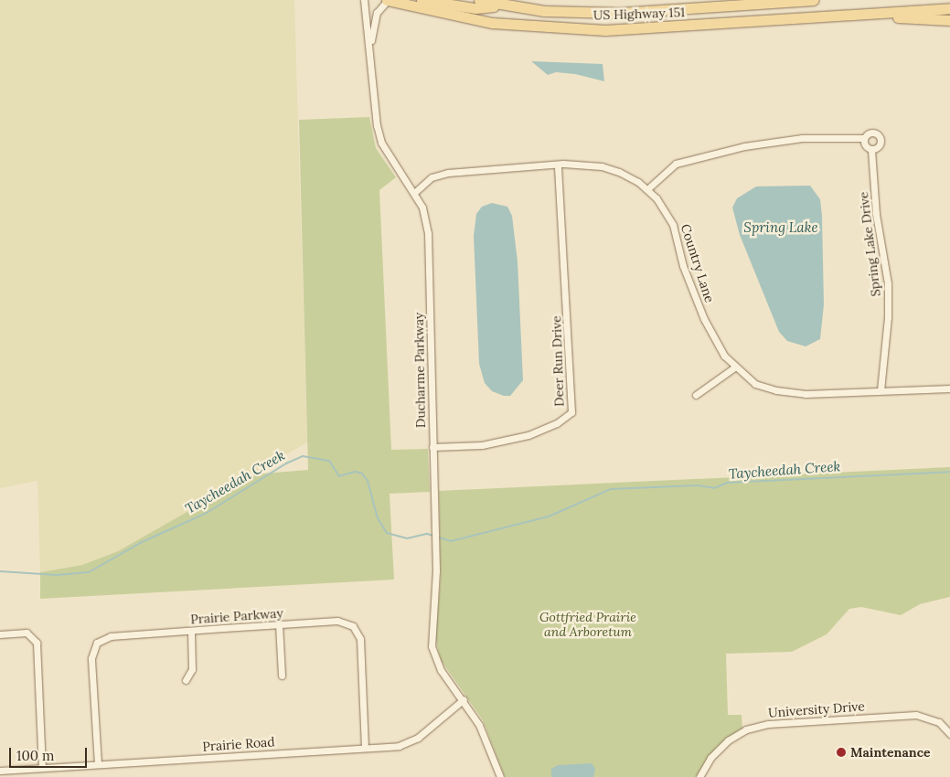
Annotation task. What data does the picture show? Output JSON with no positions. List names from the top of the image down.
{
  "streets": {
    "main road": ["US Highway 151"],
    "street": [
      "Spring Lake Drive",
      "Country Lane",
      "Deer Run Drive",
      "Ducharme Parkway",
      "Prairie Parkway",
      "University Drive",
      "Prairie Road"
    ]
  },
  "crossings": [
    ["US Highway 151", "Ducharme Parkway"],
    ["Spring Lake Drive", "Country Lane"],
    ["Country Lane", "Deer Run Drive"],
    ["Country Lane", "Ducharme Parkway"],
    ["Deer Run Drive", "Ducharme Parkway"],
    ["Ducharme Parkway", "Prairie Road"],
    ["Prairie Parkway", "Prairie Road"]
  ],
  "water": ["Spring Lake", "Taycheedah Creek"],
  "parks": ["Gottfried Prairie and Arboretum"],
  "places": ["Maintenance"],
  "scale_bar": "100 m"
}
